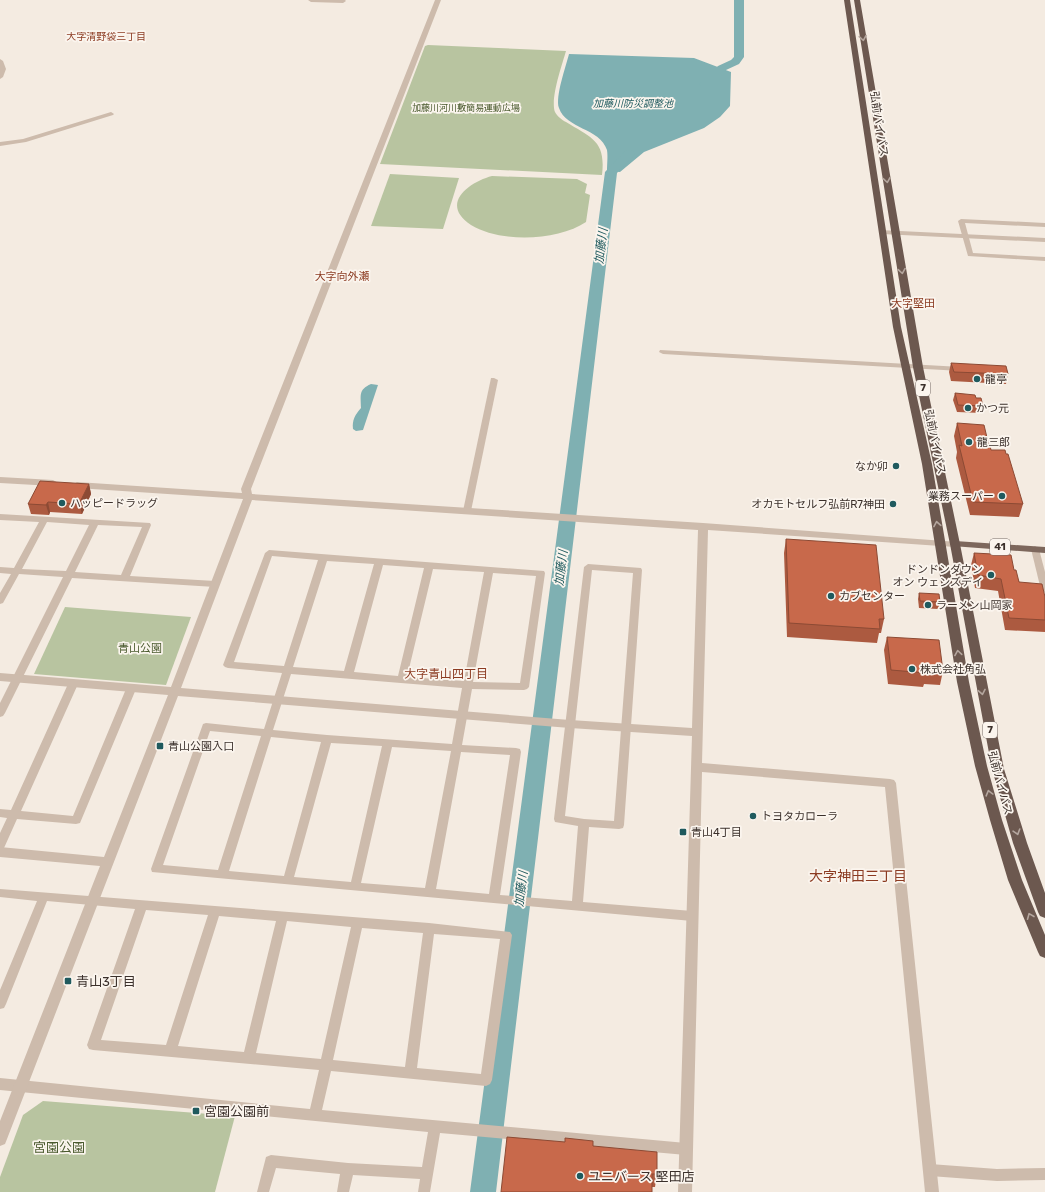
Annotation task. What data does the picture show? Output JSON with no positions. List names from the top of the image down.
{
  "streets": {
    "highway": ["弘前バイパス", "7"],
    "main road": ["41"]
  },
  "crossings": [
    ["弘前バイパス", "41"]
  ],
  "districts": [
    "大字清野袋三丁目",
    "大字向外瀬",
    "大字堅田",
    "大字青山四丁目",
    "大字神田三丁目"
  ],
  "water": ["加藤川防災調整池", "加藤川"],
  "parks": ["加藤川河川敷簡易運動広場", "青山公園", "宮園公園"],
  "places": {
    "other": [
      "龍亭",
      "かつ元",
      "龍三郎",
      "なか卯",
      "業務スーパー",
      "ハッピードラッグ",
      "オカモトセルフ弘前R7神田",
      "ドンドンダウン オン ウェンズデイ",
      "カブセンター",
      "ラーメン山岡家",
      "株式会社角弘",
      "トヨタカローラ",
      "ユニバース 堅田店"
    ],
    "transit": [
      "青山公園入口",
      "青山4丁目",
      "青山3丁目",
      "宮園公園前"
    ]
  }
}
